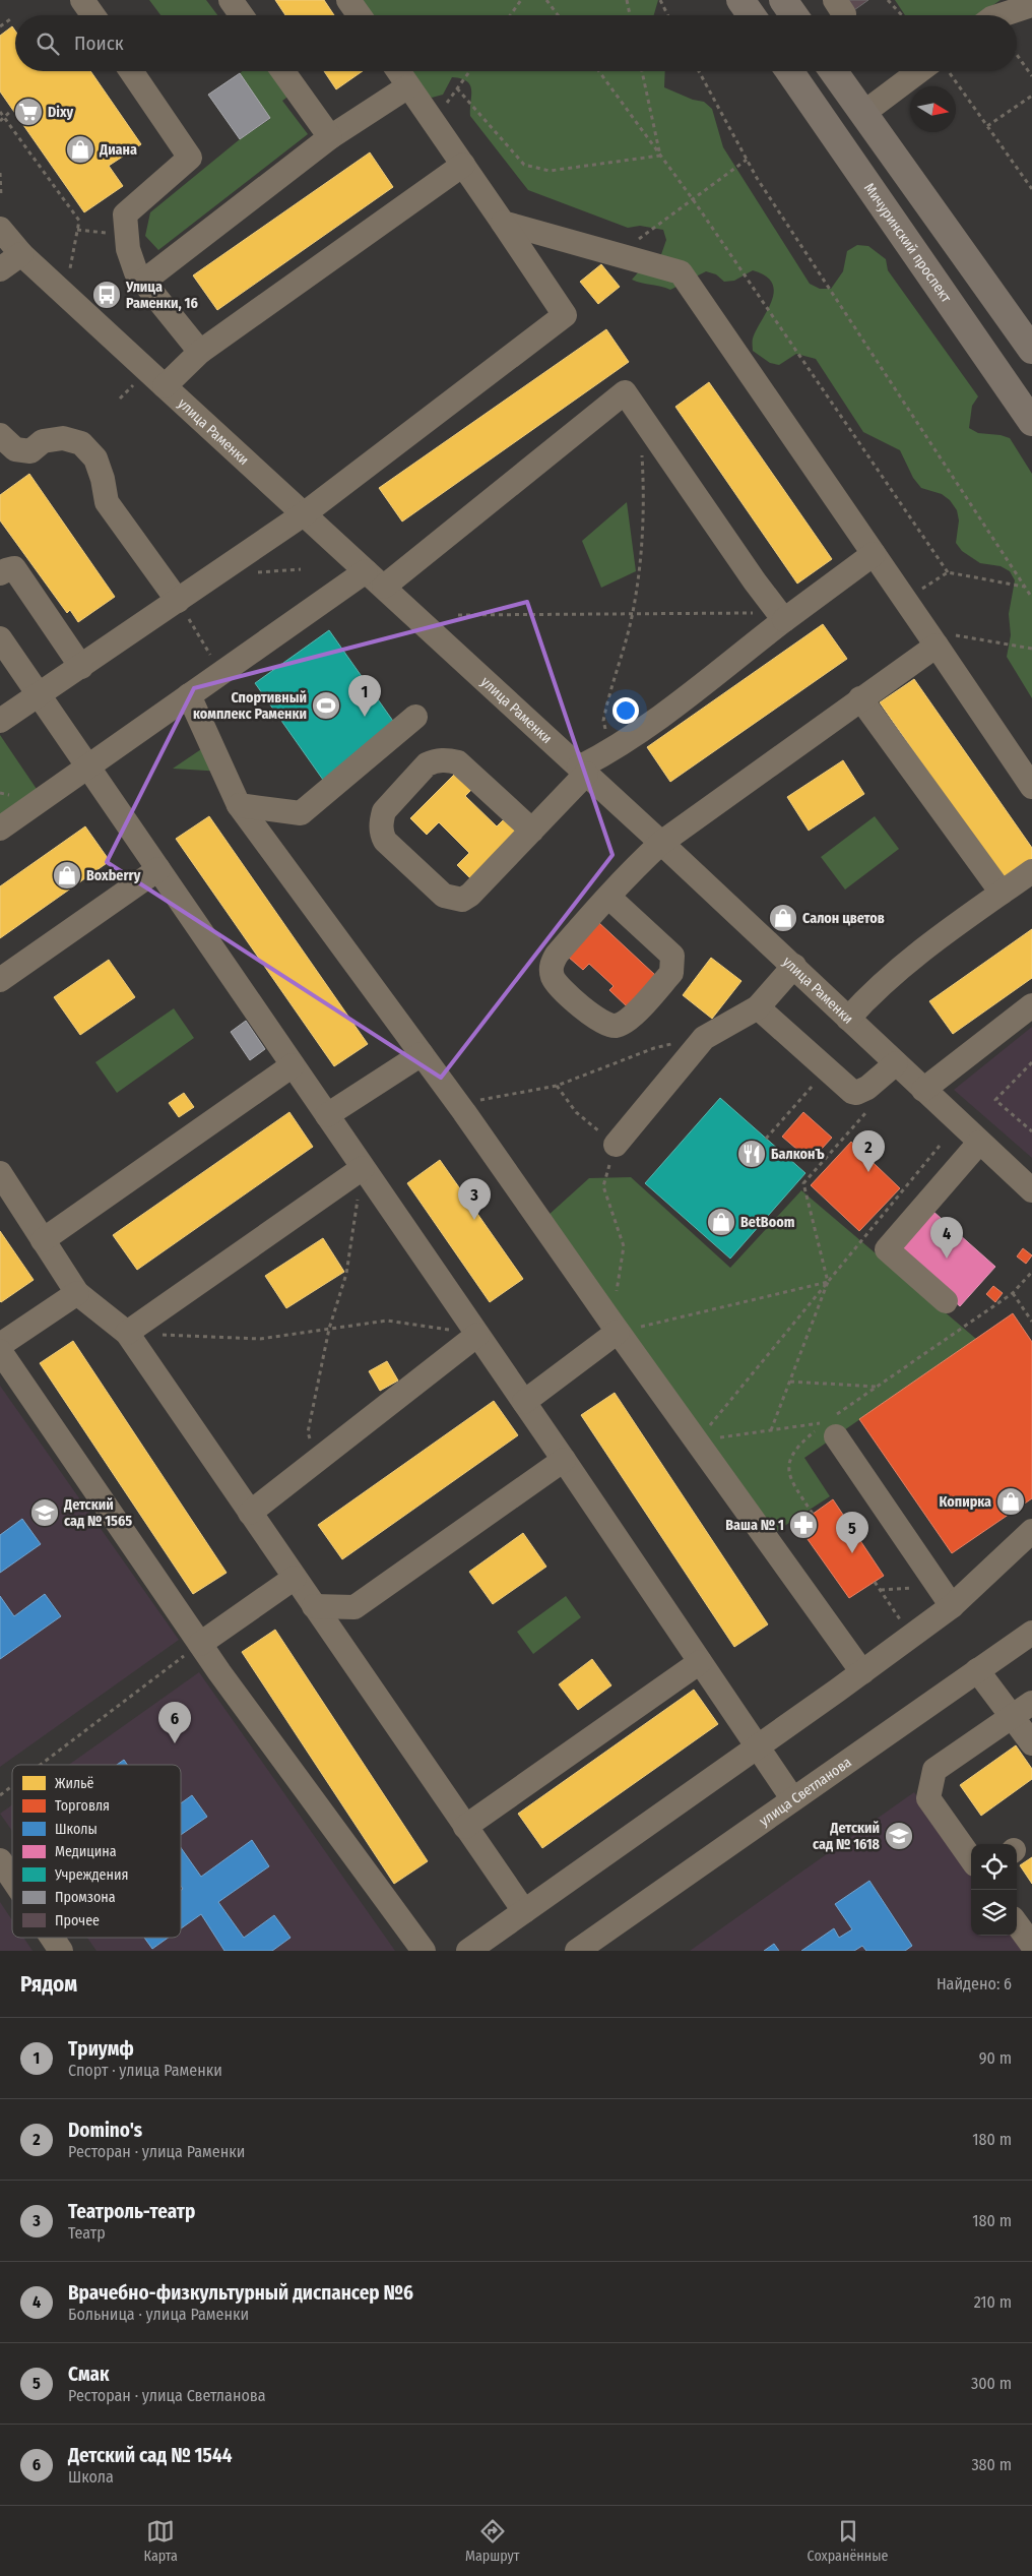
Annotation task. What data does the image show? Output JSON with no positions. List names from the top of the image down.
{
  "streets": {
    "main road": ["Мичуринский проспект"],
    "street": ["улица Раменки", "улица Светланова"]
  },
  "places": {
    "supermarket": ["Dixy"],
    "shop": [
      "Диана",
      "Boxberry",
      "Салон цветов",
      "BetBoom",
      "Копирка"
    ],
    "bus stop": ["Улица Раменки, 16"],
    "sports": ["Спортивный комплекс Раменки"],
    "restaurant": ["БалконЪ"],
    "school or university": ["Детский сад № 1565", "Детский сад № 1618"],
    "pharmacy": ["Ваша № 1"]
  },
  "legend": [
    "Жильё",
    "Торговля",
    "Школы",
    "Медицина",
    "Учреждения",
    "Промзона",
    "Прочее"
  ],
  "north": "right",
  "page": {
    "search": "Поиск",
    "pins": [
      "1",
      "2",
      "3",
      "4",
      "5",
      "6"
    ],
    "heading": ["Рядом", "Найдено: 6"],
    "list": [
      {
        "mark": "1",
        "name": "Триумф",
        "note": "Спорт · улица Раменки",
        "value": "90 m"
      },
      {
        "mark": "2",
        "name": "Domino's",
        "note": "Ресторан · улица Раменки",
        "value": "180 m"
      },
      {
        "mark": "3",
        "name": "Театроль-театр",
        "note": "Театр",
        "value": "180 m"
      },
      {
        "mark": "4",
        "name": "Врачебно-физкультурный диспансер №6",
        "note": "Больница · улица Раменки",
        "value": "210 m"
      },
      {
        "mark": "5",
        "name": "Смак",
        "note": "Ресторан · улица Светланова",
        "value": "300 m"
      },
      {
        "mark": "6",
        "name": "Детский сад № 1544",
        "note": "Школа",
        "value": "380 m"
      }
    ],
    "nav": ["Карта", "Маршрут", "Сохранённые"]
  }
}
